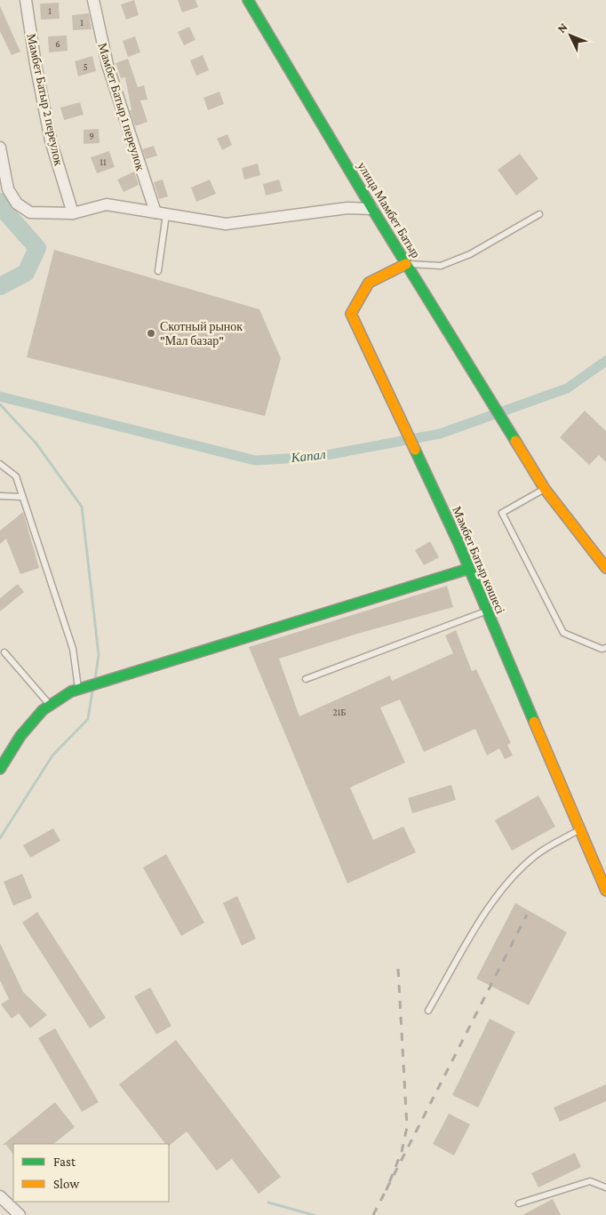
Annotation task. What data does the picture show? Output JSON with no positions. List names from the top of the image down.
{
  "streets": {
    "street": [
      "Мамбет Батыр 2 переулок",
      "Мамбет Батыр 1 переулок",
      "улица Мамбет Батыр",
      "Мәмбет Батыр көшесі"
    ]
  },
  "crossings": [
    ["улица Мамбет Батыр", "Мәмбет Батыр көшесі"]
  ],
  "water": ["Капал"],
  "places": ["Скотный рынок \"Мал базар\""],
  "house_numbers": [
    "1",
    "1",
    "6",
    "5",
    "9",
    "11",
    "21Б"
  ],
  "legend": ["Fast", "Slow"],
  "north": "top left"
}
